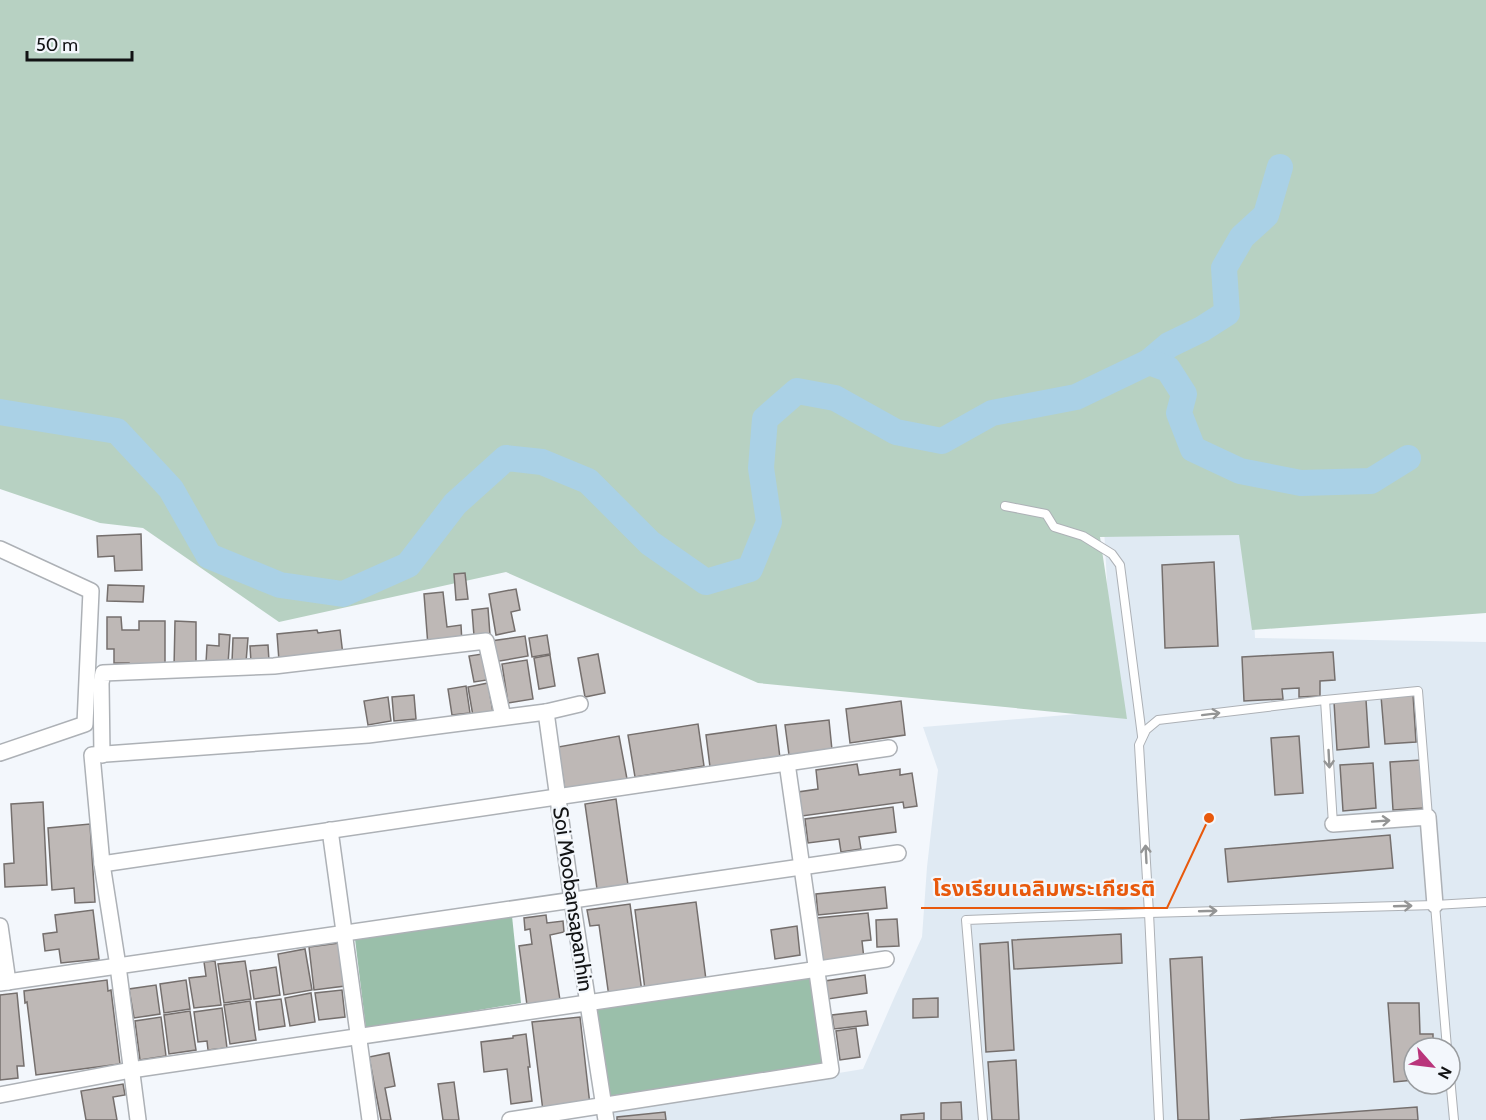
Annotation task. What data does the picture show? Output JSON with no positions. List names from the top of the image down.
{
  "streets": {
    "street": ["Soi Moobansapanhin"]
  },
  "places": ["โรงเรียนเฉลิมพระเกียรติ"],
  "scale_bar": "50 m",
  "north": "bottom right"
}
